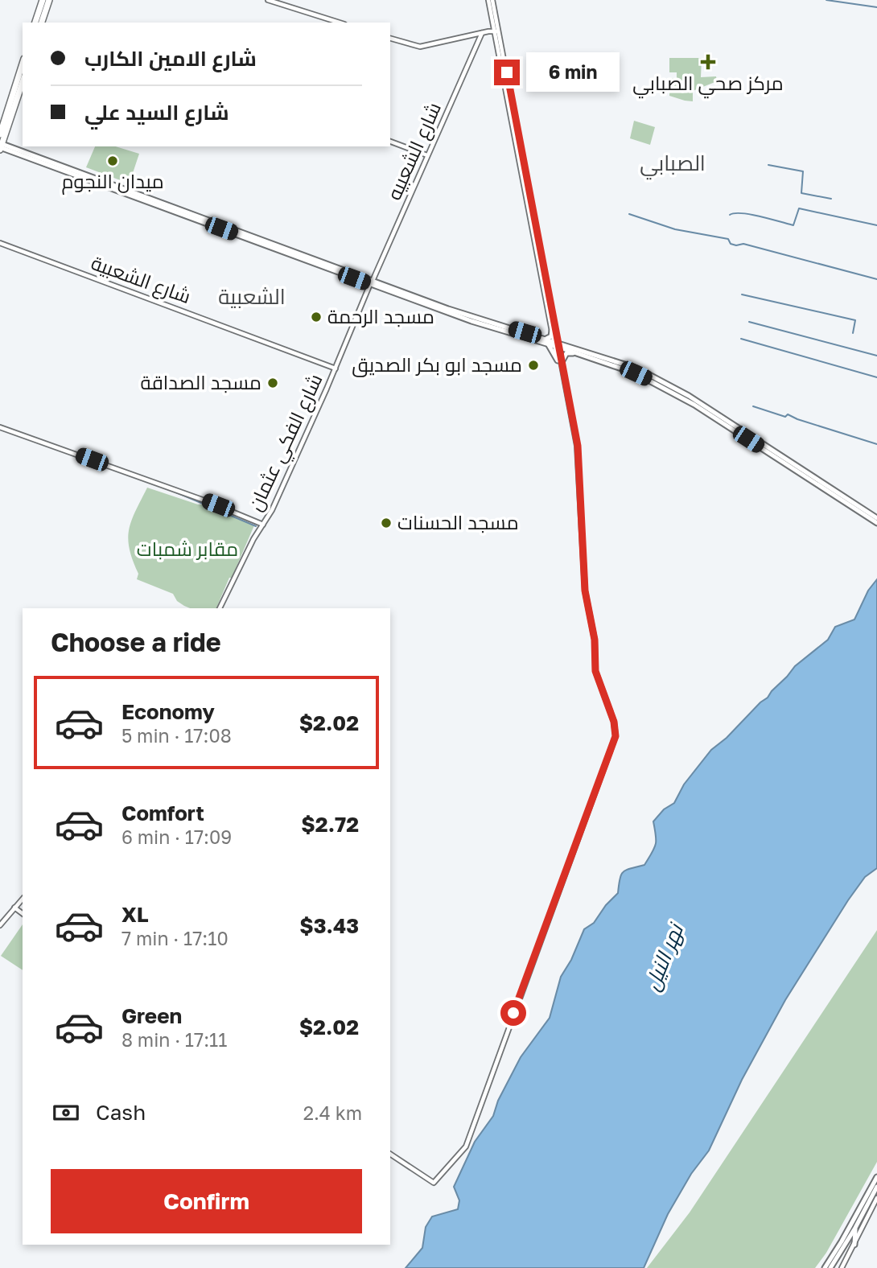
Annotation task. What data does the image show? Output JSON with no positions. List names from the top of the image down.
{
  "streets": {
    "street": ["شارع الشعبيه", "شارع الشعبية", "شارع الفكي عثمان"]
  },
  "crossings": [
    ["شارع الشعبيه", "شارع الفكي عثمان"],
    ["شارع الشعبية", "شارع الفكي عثمان"]
  ],
  "districts": ["الصبابي", "الشعبية"],
  "water": ["نهر النيل"],
  "parks": ["مقابر شمبات"],
  "places": {
    "health": ["مركز صحي الصبابي"],
    "other": [
      "ميدان النجوم",
      "مسجد الرحمة",
      "مسجد ابو بكر الصديق",
      "مسجد الصداقة",
      "مسجد الحسنات"
    ]
  },
  "page": {
    "banner": ["شارع الامين الكارب", "شارع السيد علي"],
    "bubble": "6 min",
    "heading": "Choose a ride",
    "list": [
      {
        "name": "Economy",
        "note": "5 min · 17:08",
        "value": "$2.02"
      },
      {
        "name": "Comfort",
        "note": "6 min · 17:09",
        "value": "$2.72"
      },
      {
        "name": "XL",
        "note": "7 min · 17:10",
        "value": "$3.43"
      },
      {
        "name": "Green",
        "note": "8 min · 17:11",
        "value": "$2.02"
      }
    ],
    "pay": ["Cash", "2.4 km"],
    "buttons": "Confirm"
  }
}
